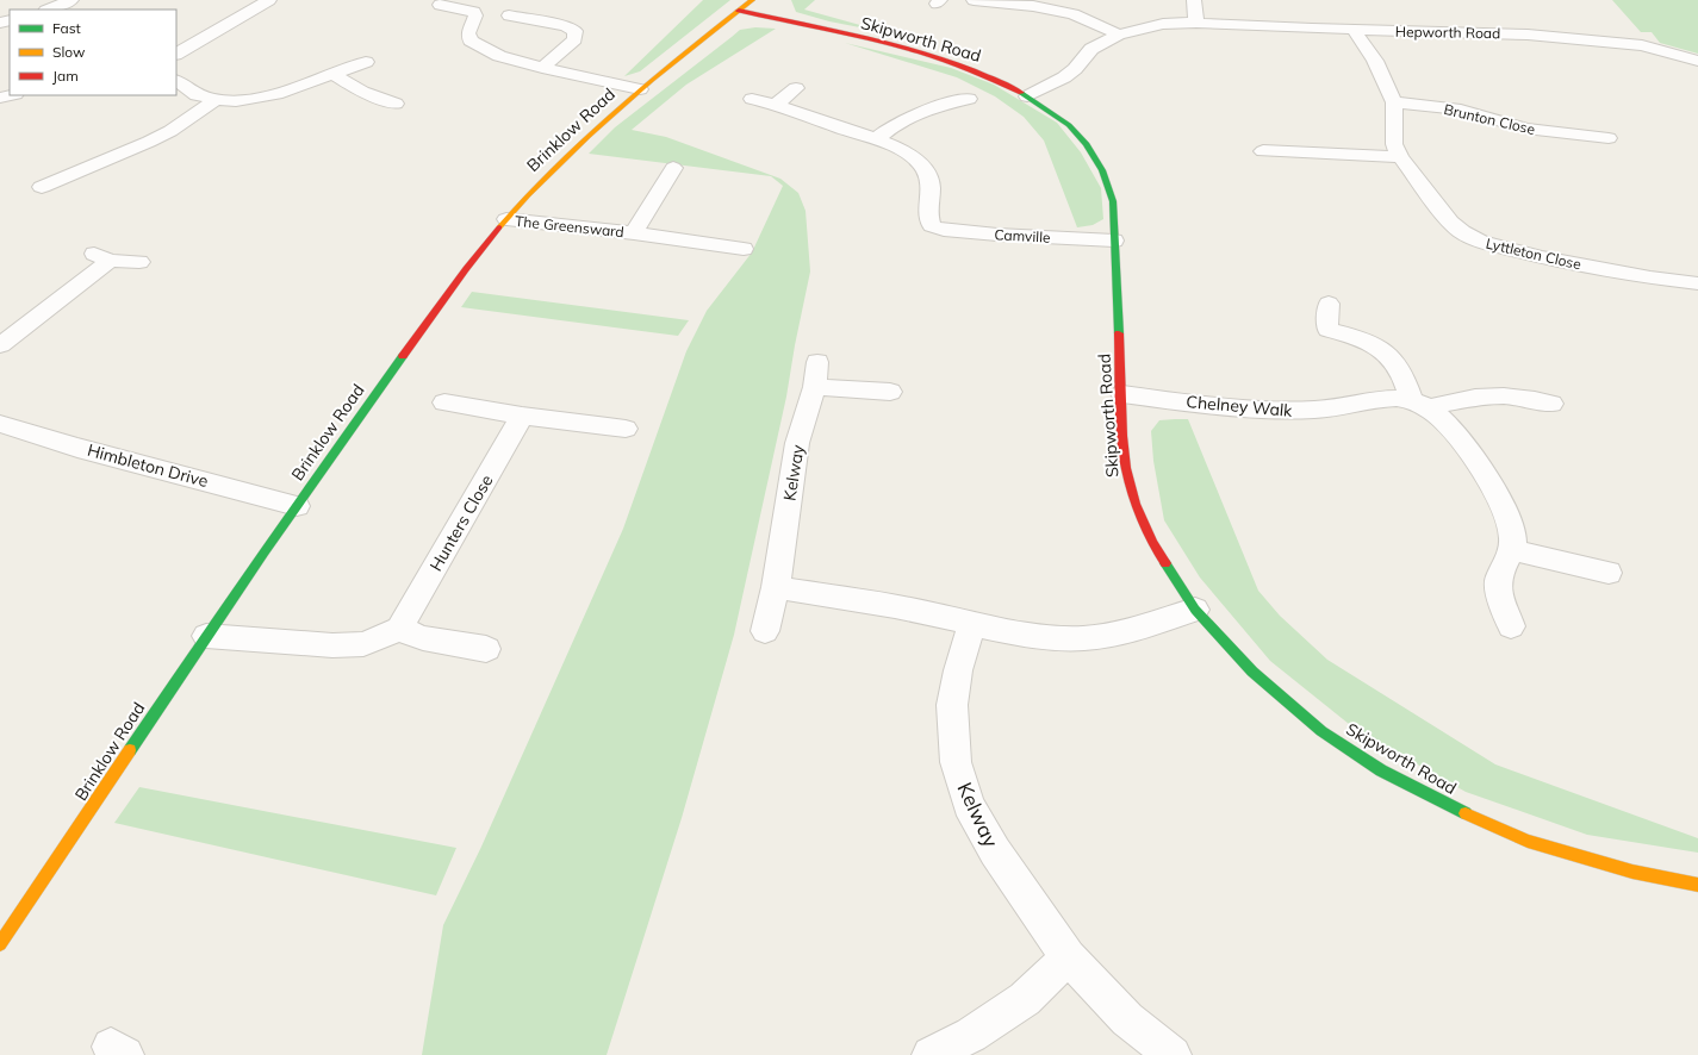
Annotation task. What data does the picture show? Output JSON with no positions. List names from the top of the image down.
{
  "streets": {
    "street": [
      "Hepworth Road",
      "Skipworth Road",
      "Brunton Close",
      "Brinklow Road",
      "The Greensward",
      "Camville",
      "Lyttleton Close",
      "Chelney Walk",
      "Himbleton Drive",
      "Kelway",
      "Hunters Close"
    ]
  },
  "crossings": [
    ["Hepworth Road", "Skipworth Road"],
    ["Hepworth Road", "Lyttleton Close"],
    ["Skipworth Road", "Brinklow Road"],
    ["Skipworth Road", "Camville"],
    ["Skipworth Road", "Chelney Walk"],
    ["Brunton Close", "Lyttleton Close"],
    ["Brinklow Road", "The Greensward"],
    ["Brinklow Road", "Himbleton Drive"]
  ],
  "legend": ["Fast", "Slow", "Jam"]
}
